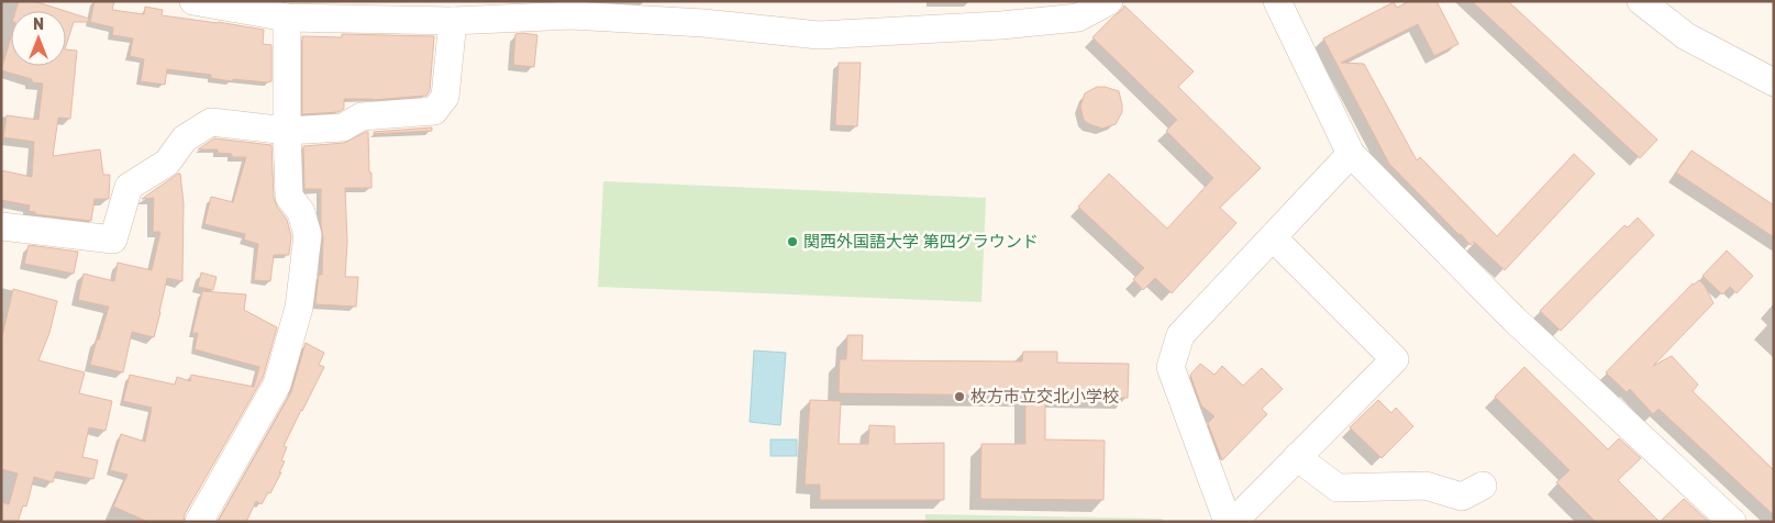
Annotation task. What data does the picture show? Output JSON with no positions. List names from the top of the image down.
{
  "places": ["関西外国語大学 第四グラウンド", "枚方市立交北小学校"],
  "north": "top"
}
